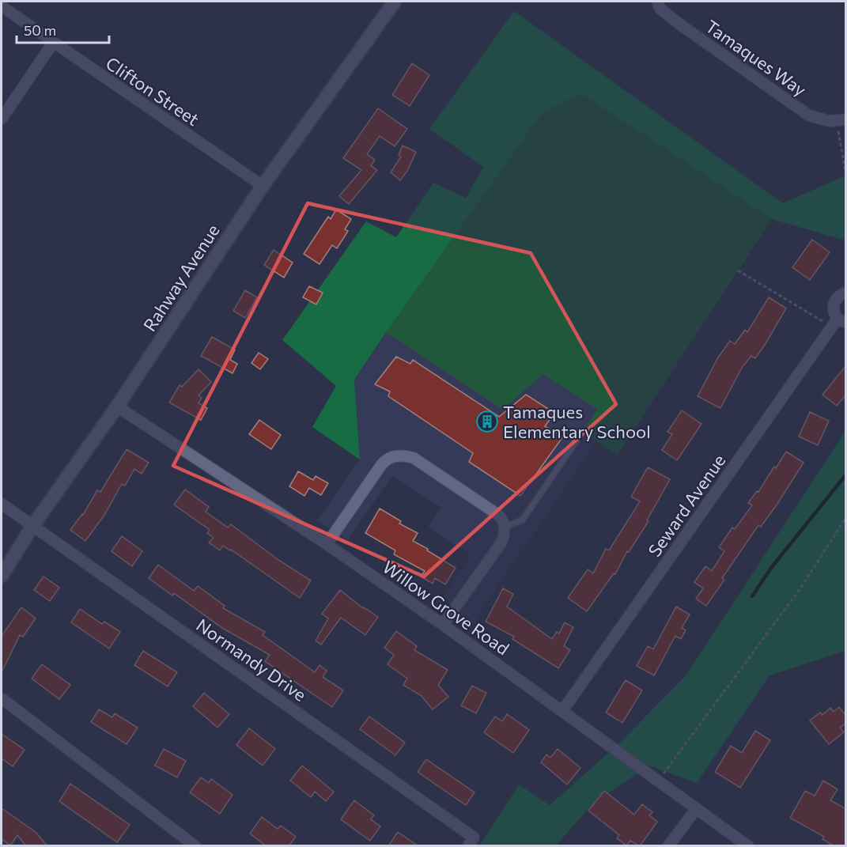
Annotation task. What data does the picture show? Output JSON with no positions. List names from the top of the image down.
{
  "streets": {
    "street": [
      "Tamaques Way",
      "Clifton Street",
      "Rahway Avenue",
      "Seward Avenue",
      "Willow Grove Road",
      "Normandy Drive"
    ]
  },
  "crossings": [
    ["Clifton Street", "Rahway Avenue"],
    ["Rahway Avenue", "Willow Grove Road"],
    ["Rahway Avenue", "Normandy Drive"],
    ["Seward Avenue", "Willow Grove Road"]
  ],
  "places": {
    "building": ["Tamaques Elementary School"]
  },
  "scale_bar": "50 m"
}
